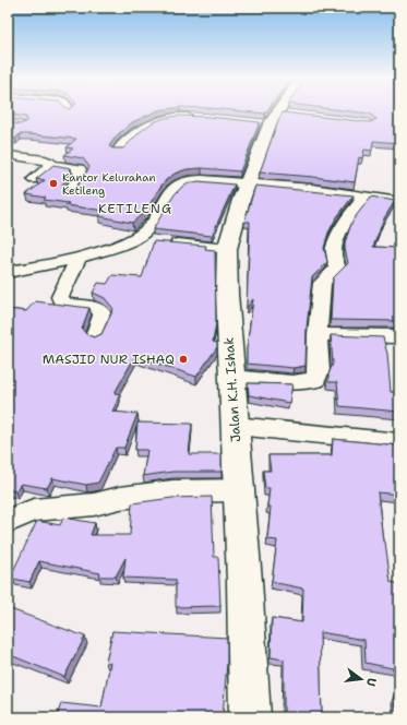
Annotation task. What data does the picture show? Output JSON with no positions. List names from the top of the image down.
{
  "streets": {
    "street": ["Jalan K.H. Ishak"]
  },
  "districts": ["KETILENG"],
  "places": ["Kantor Kelurahan Ketileng", "MASJID NUR ISHAQ"],
  "north": "right"
}
